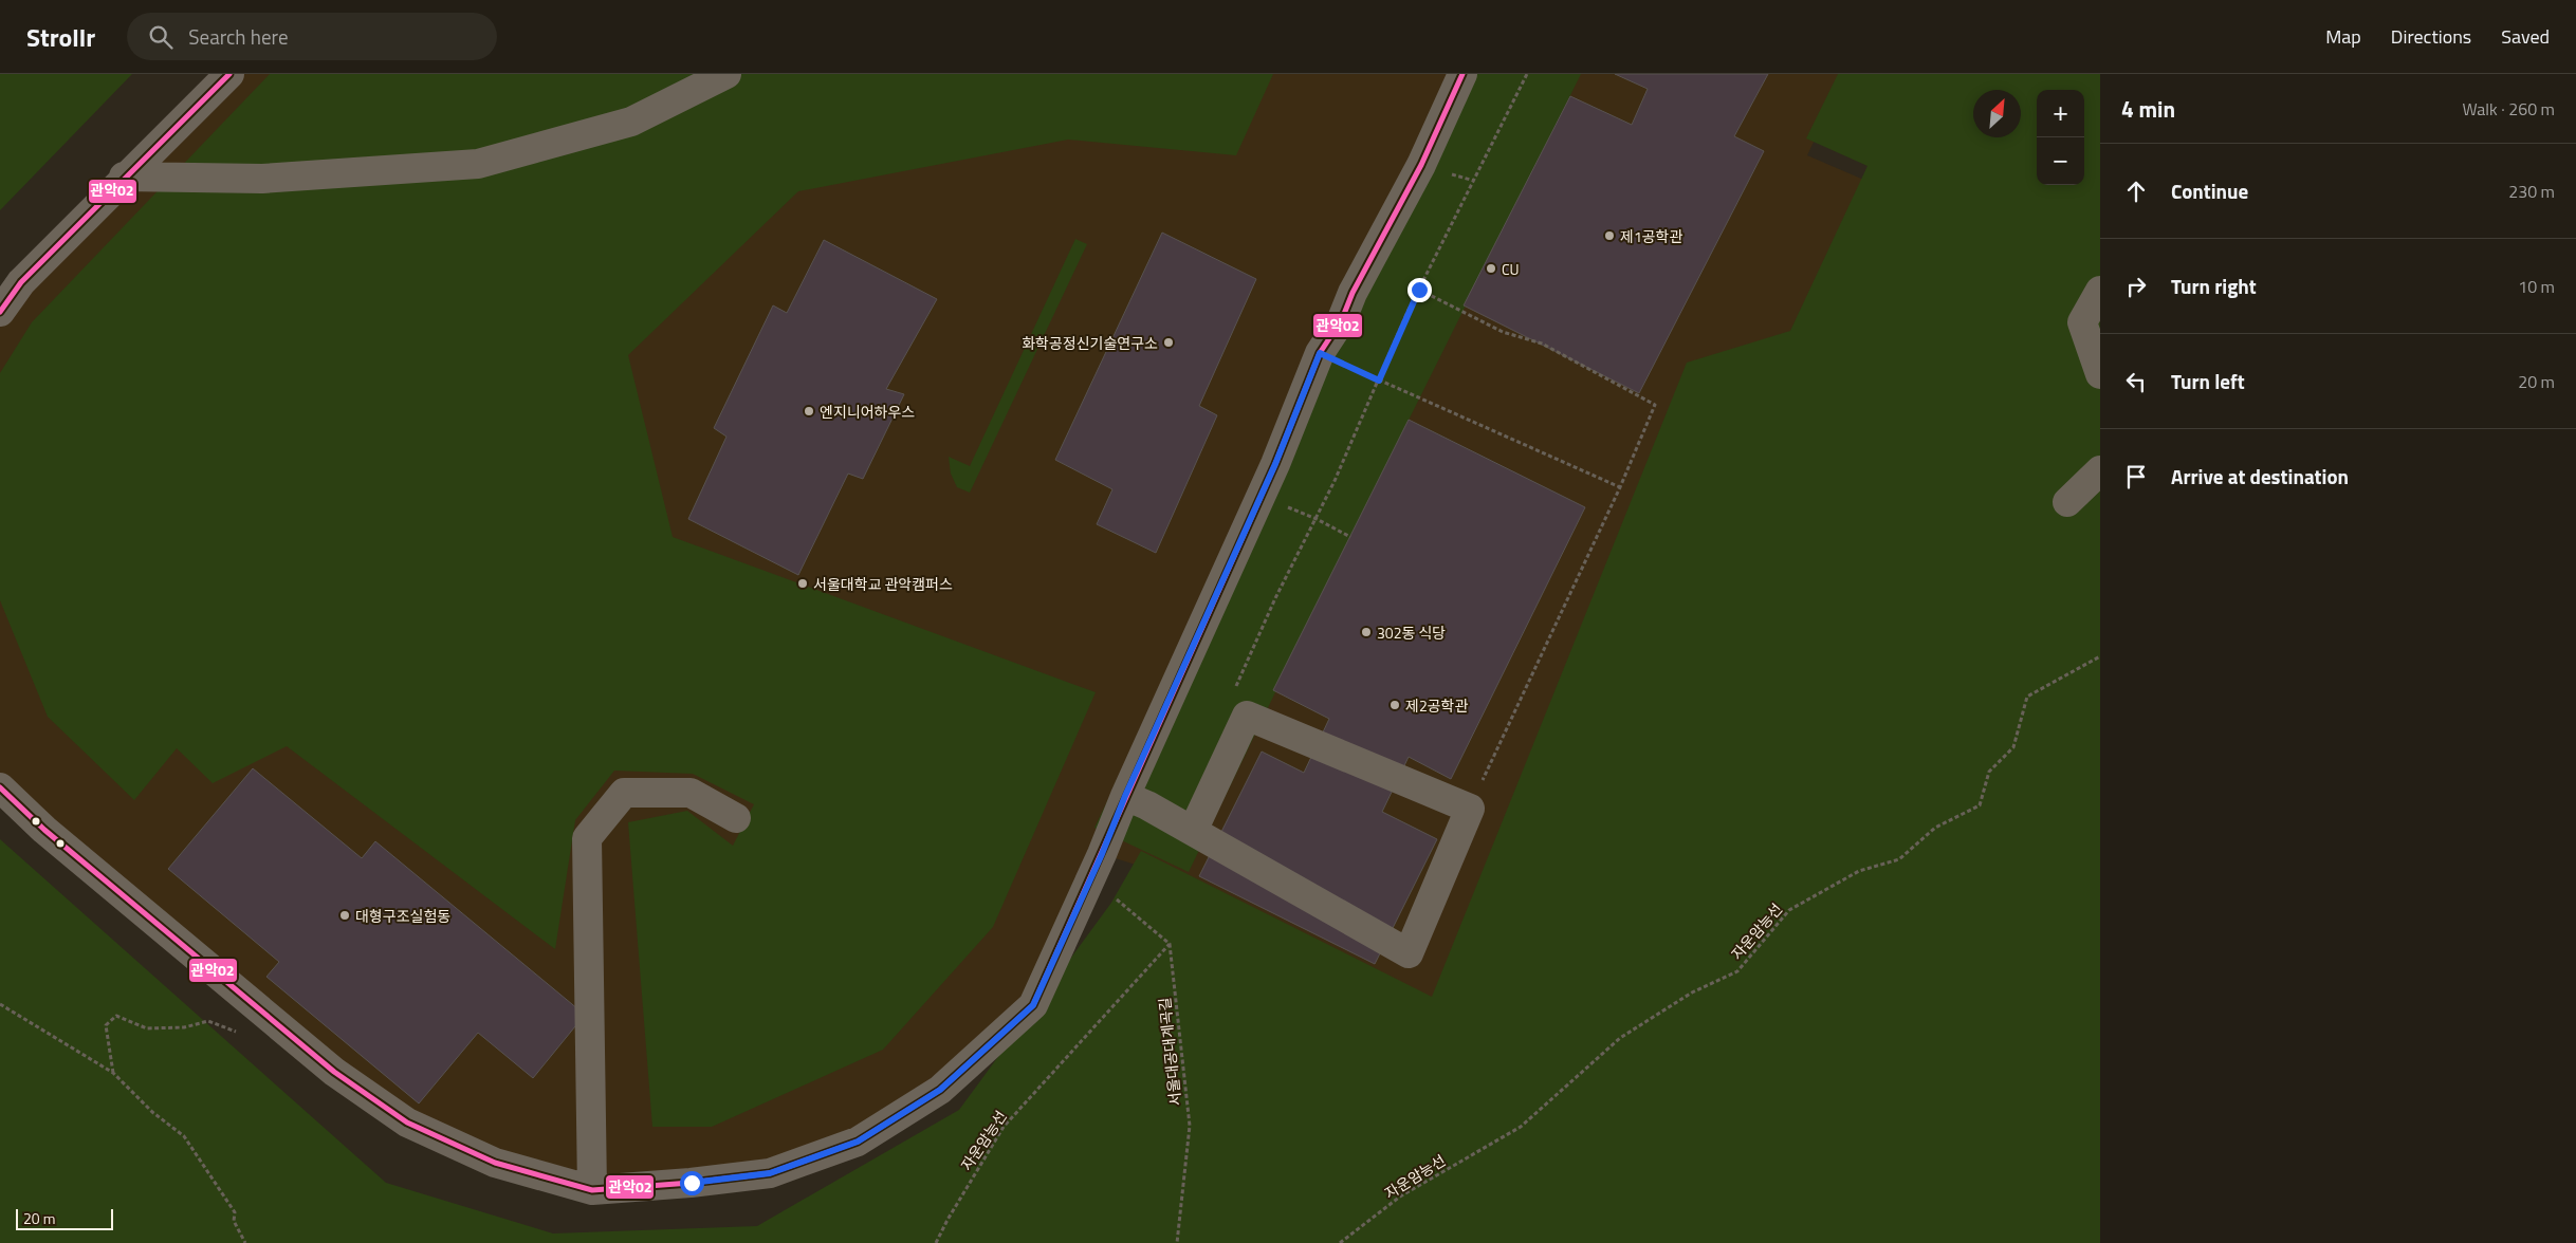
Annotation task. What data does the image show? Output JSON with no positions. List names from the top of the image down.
{
  "streets": {
    "path": ["자운암능선", "서울대공대계곡길"]
  },
  "crossings": [
    ["자운암능선", "서울대공대계곡길"]
  ],
  "places": [
    "제1공학관",
    "CU",
    "화학공정신기술연구소",
    "엔지니어하우스",
    "서울대학교 관악캠퍼스",
    "302동 식당",
    "제2공학관",
    "대형구조실험동"
  ],
  "lines": ["transit line 관악02"],
  "scale_bar": "20 m",
  "north": "top right",
  "page": {
    "header": "Strollr",
    "search": "Search here",
    "nav": ["Map", "Directions", "Saved"],
    "heading": ["4 min", "Walk · 260 m"],
    "map_buttons": ["+", "−"],
    "list": [
      ["Continue", "230 m"],
      ["Turn right", "10 m"],
      ["Turn left", "20 m"],
      "Arrive at destination"
    ],
    "scale": "20 m"
  }
}
